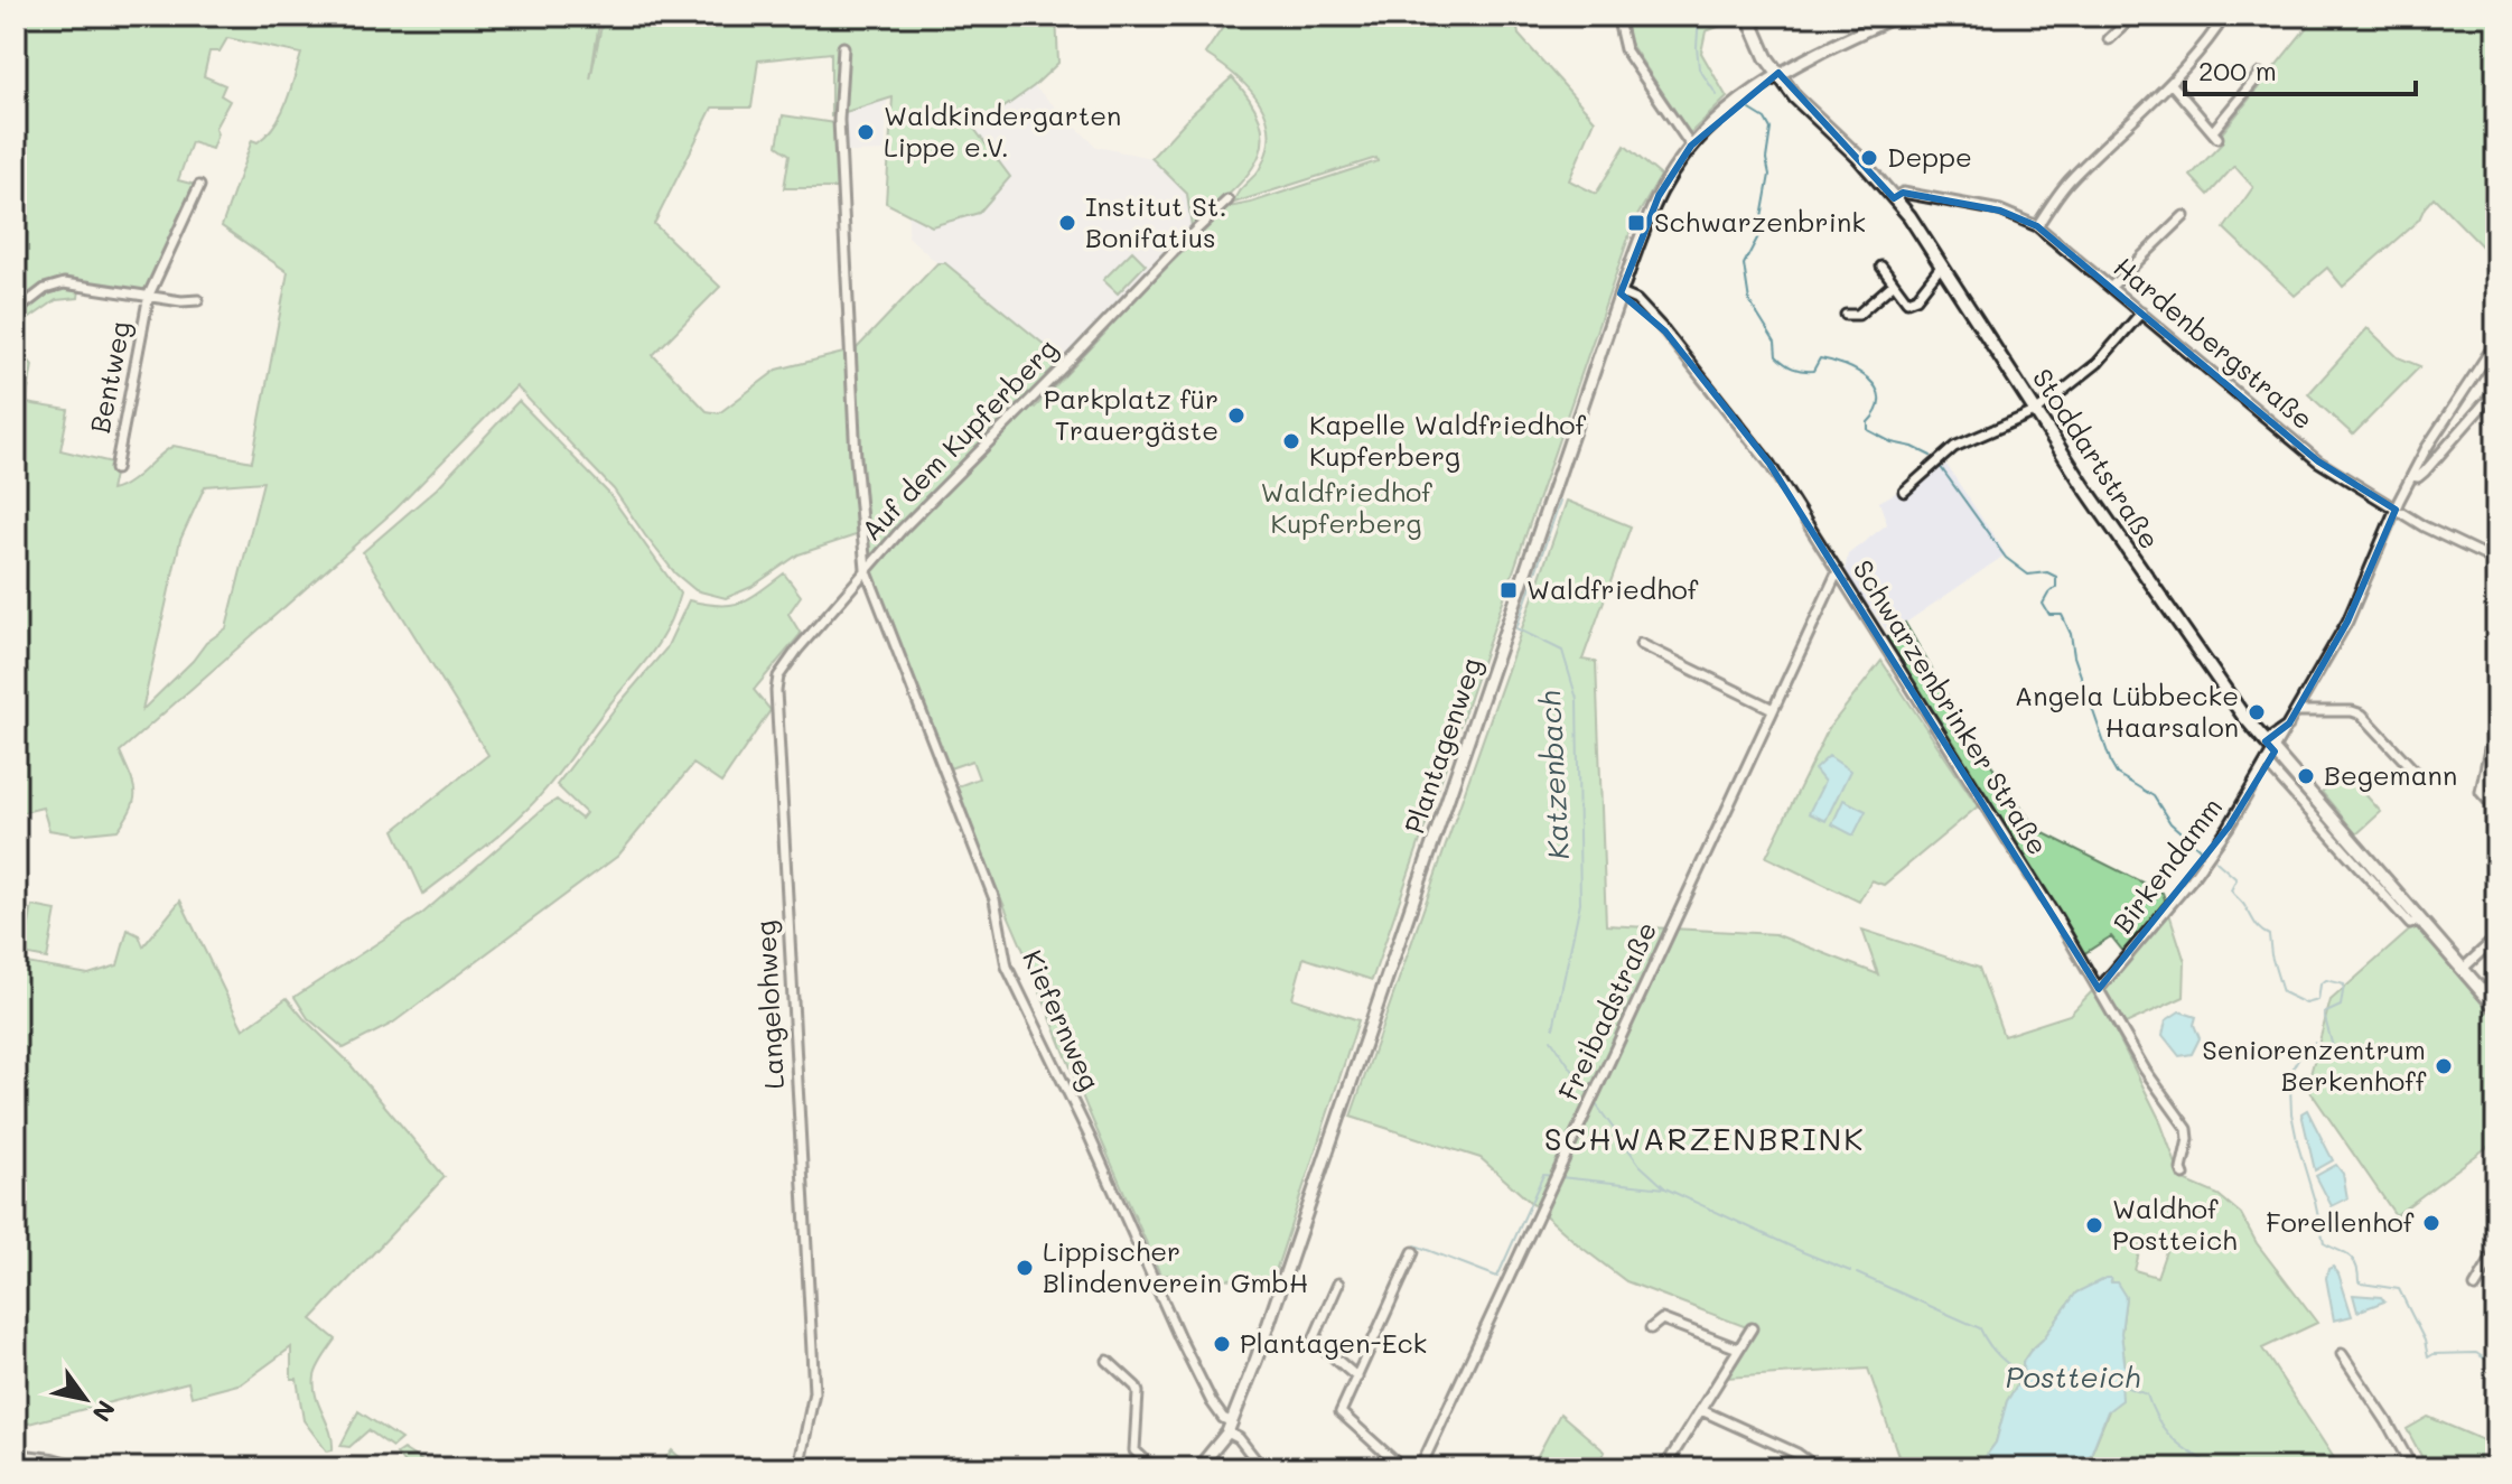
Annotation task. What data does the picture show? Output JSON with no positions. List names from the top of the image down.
{
  "streets": {
    "main road": ["Stoddartstraße"],
    "street": [
      "Hardenbergstraße",
      "Bentweg",
      "Auf dem Kupferberg",
      "Schwarzenbrinker Straße",
      "Plantagenweg",
      "Birkendamm",
      "Langelohweg",
      "Freibadstraße",
      "Kiefernweg"
    ]
  },
  "crossings": [
    ["Hardenbergstraße", "Stoddartstraße"],
    ["Auf dem Kupferberg", "Langelohweg"],
    ["Auf dem Kupferberg", "Kiefernweg"],
    ["Stoddartstraße", "Plantagenweg"],
    ["Stoddartstraße", "Birkendamm"],
    ["Schwarzenbrinker Straße", "Plantagenweg"],
    ["Schwarzenbrinker Straße", "Birkendamm"],
    ["Schwarzenbrinker Straße", "Freibadstraße"],
    ["Plantagenweg", "Kiefernweg"],
    ["Langelohweg", "Kiefernweg"]
  ],
  "districts": ["SCHWARZENBRINK"],
  "water": ["Katzenbach", "Postteich"],
  "parks": ["Waldfriedhof Kupferberg"],
  "places": {
    "other": [
      "Waldkindergarten Lippe e.V.",
      "Deppe",
      "Institut St. Bonifatius",
      "Parkplatz für Trauergäste",
      "Kapelle Waldfriedhof Kupferberg",
      "Angela Lübbecke Haarsalon",
      "Begemann",
      "Seniorenzentrum Berkenhoff",
      "Forellenhof",
      "Waldhof Postteich",
      "Lippischer Blindenverein GmbH",
      "Plantagen-Eck"
    ],
    "transit": ["Schwarzenbrink", "Waldfriedhof"]
  },
  "scale_bar": "200 m",
  "north": "bottom right"
}
